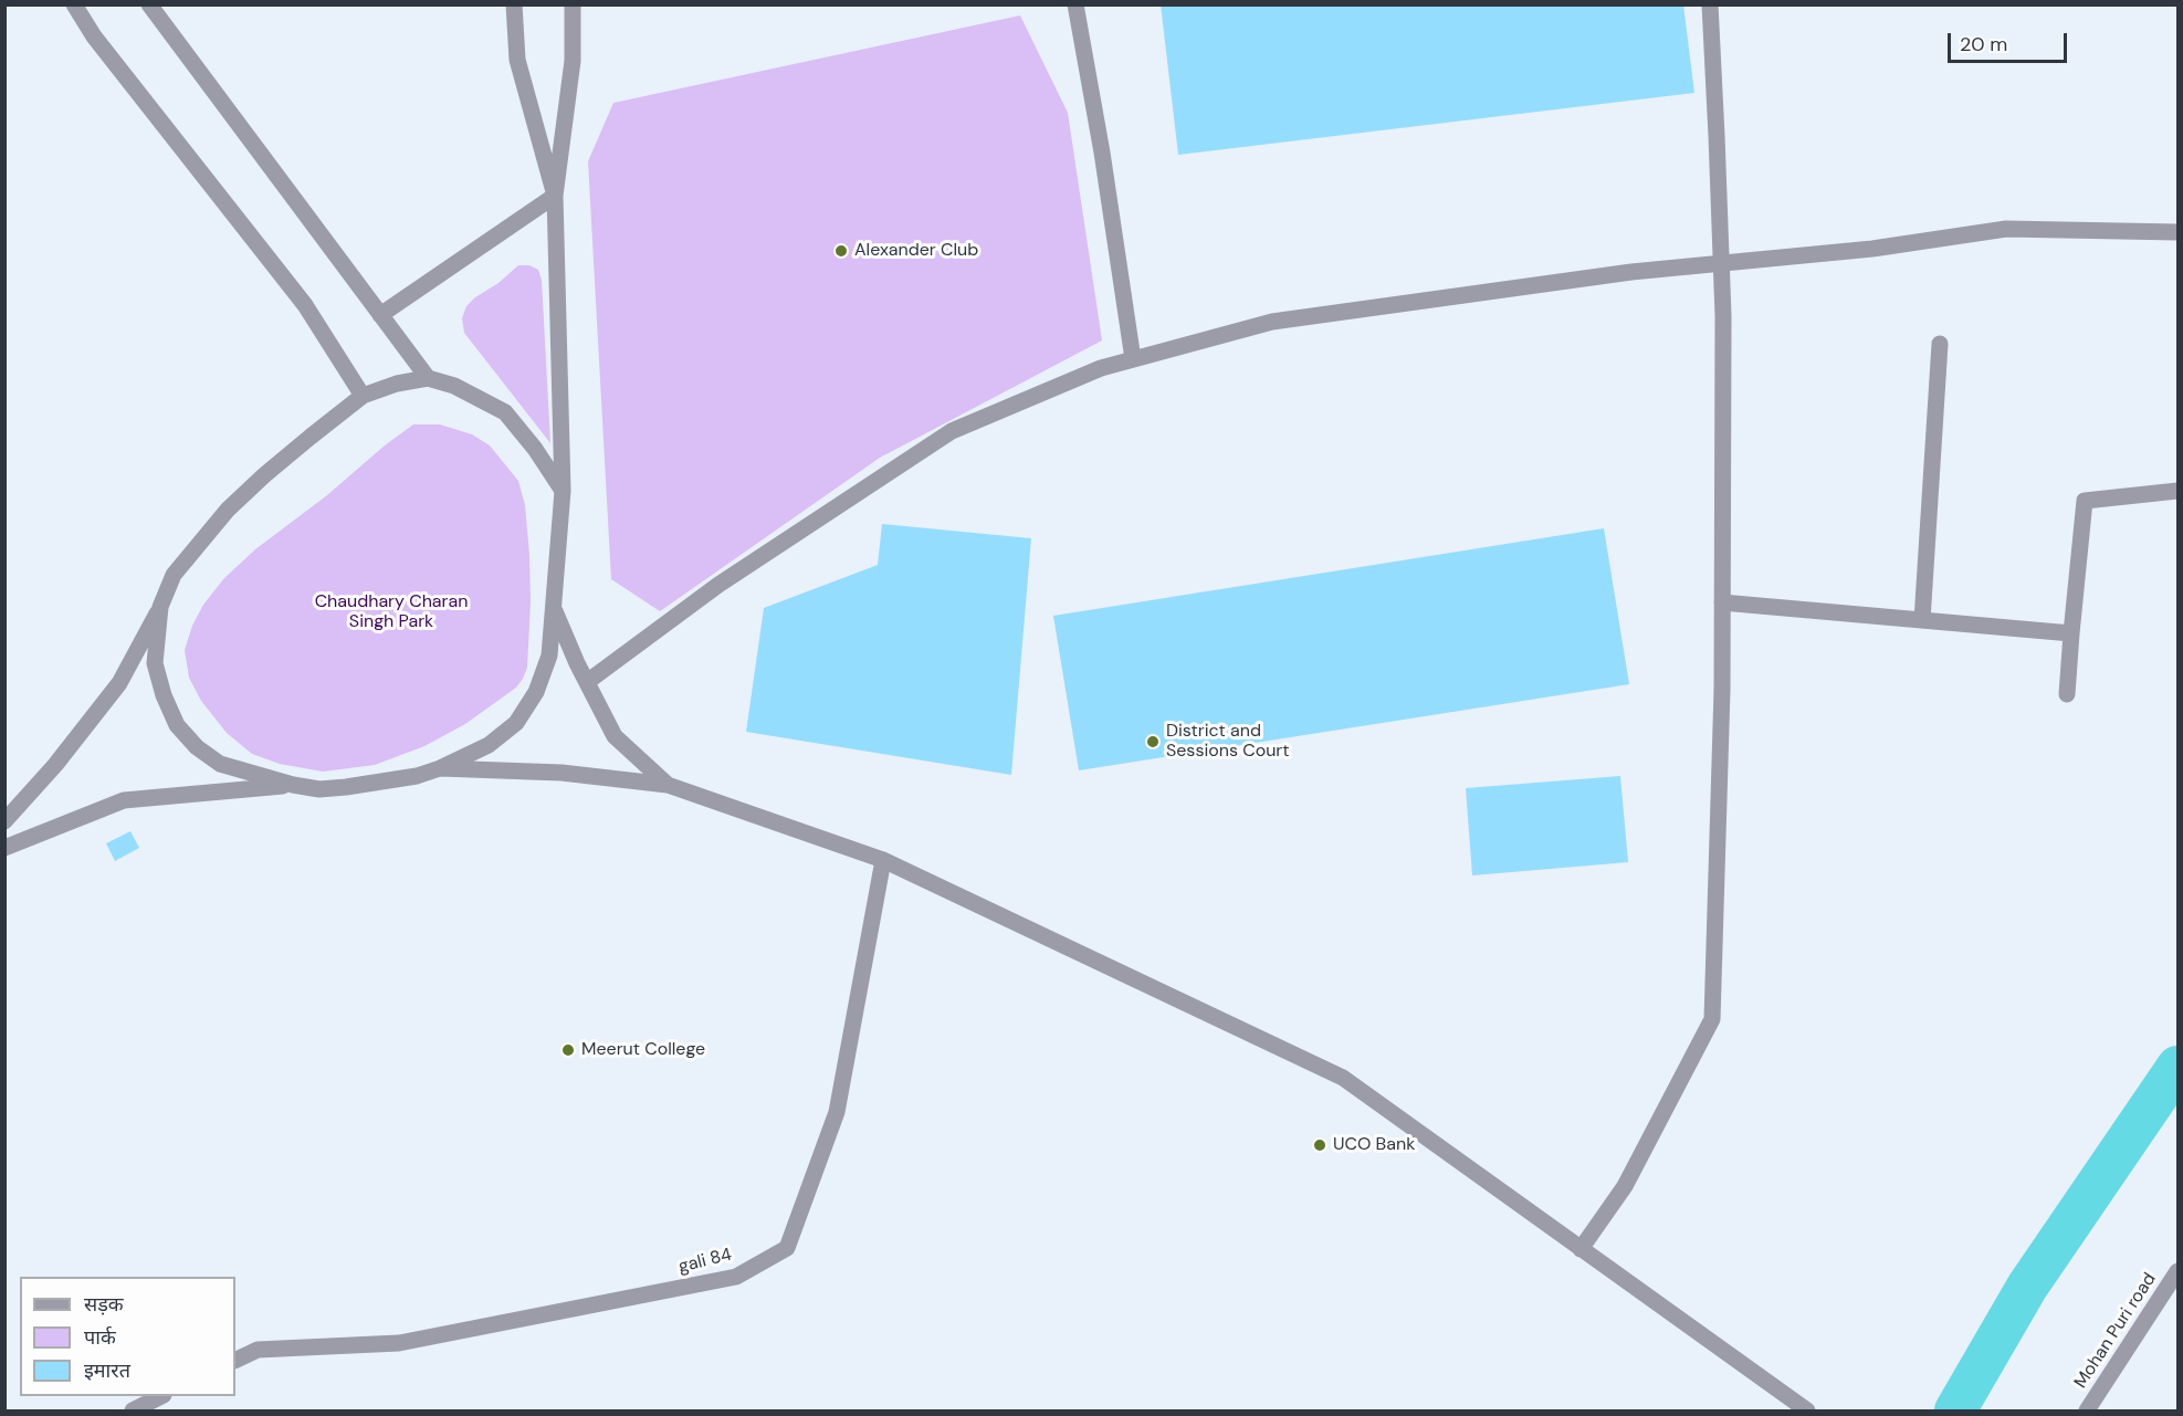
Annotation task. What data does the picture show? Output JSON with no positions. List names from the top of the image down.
{
  "streets": {
    "street": ["gali 84", "Mohan Puri road"]
  },
  "parks": ["Chaudhary Charan Singh Park"],
  "places": [
    "Alexander Club",
    "District and Sessions Court",
    "Meerut College",
    "UCO Bank"
  ],
  "legend": ["सड़क", "पार्क", "इमारत"],
  "scale_bar": "20 m"
}
